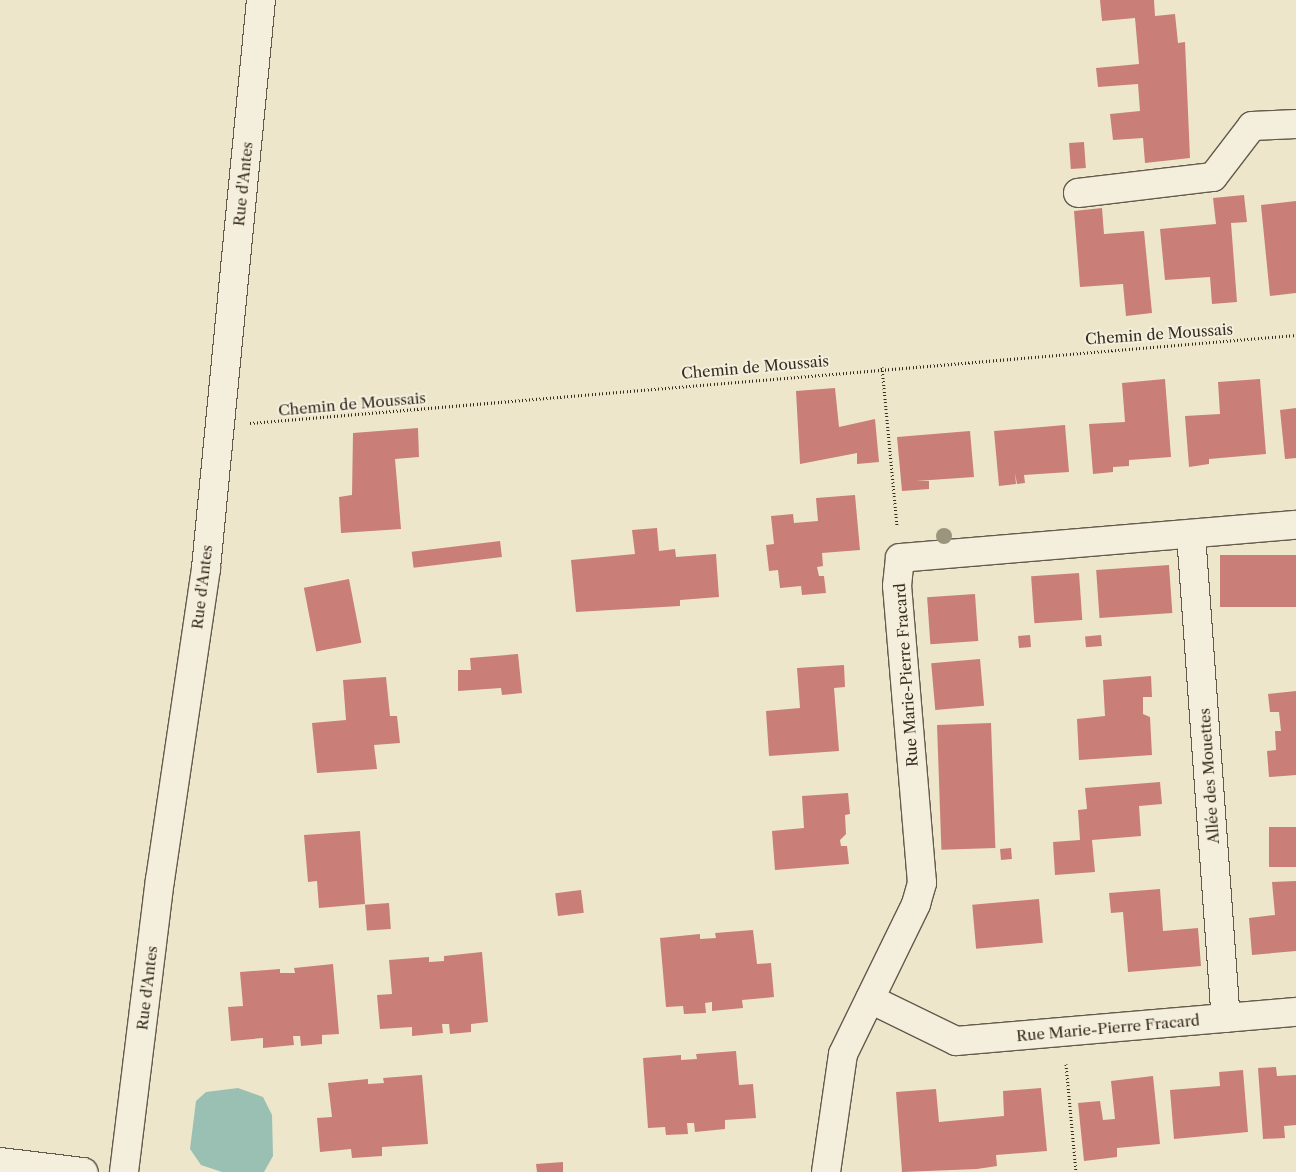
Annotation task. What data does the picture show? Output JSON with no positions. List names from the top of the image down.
{
  "streets": {
    "street": ["Rue d'Antes", "Rue Marie-Pierre Fracard", "Allée des Mouettes"],
    "path": ["Chemin de Moussais"]
  },
  "crossings": [
    ["Rue d'Antes", "Chemin de Moussais"],
    ["Rue Marie-Pierre Fracard", "Allée des Mouettes"]
  ]
}
